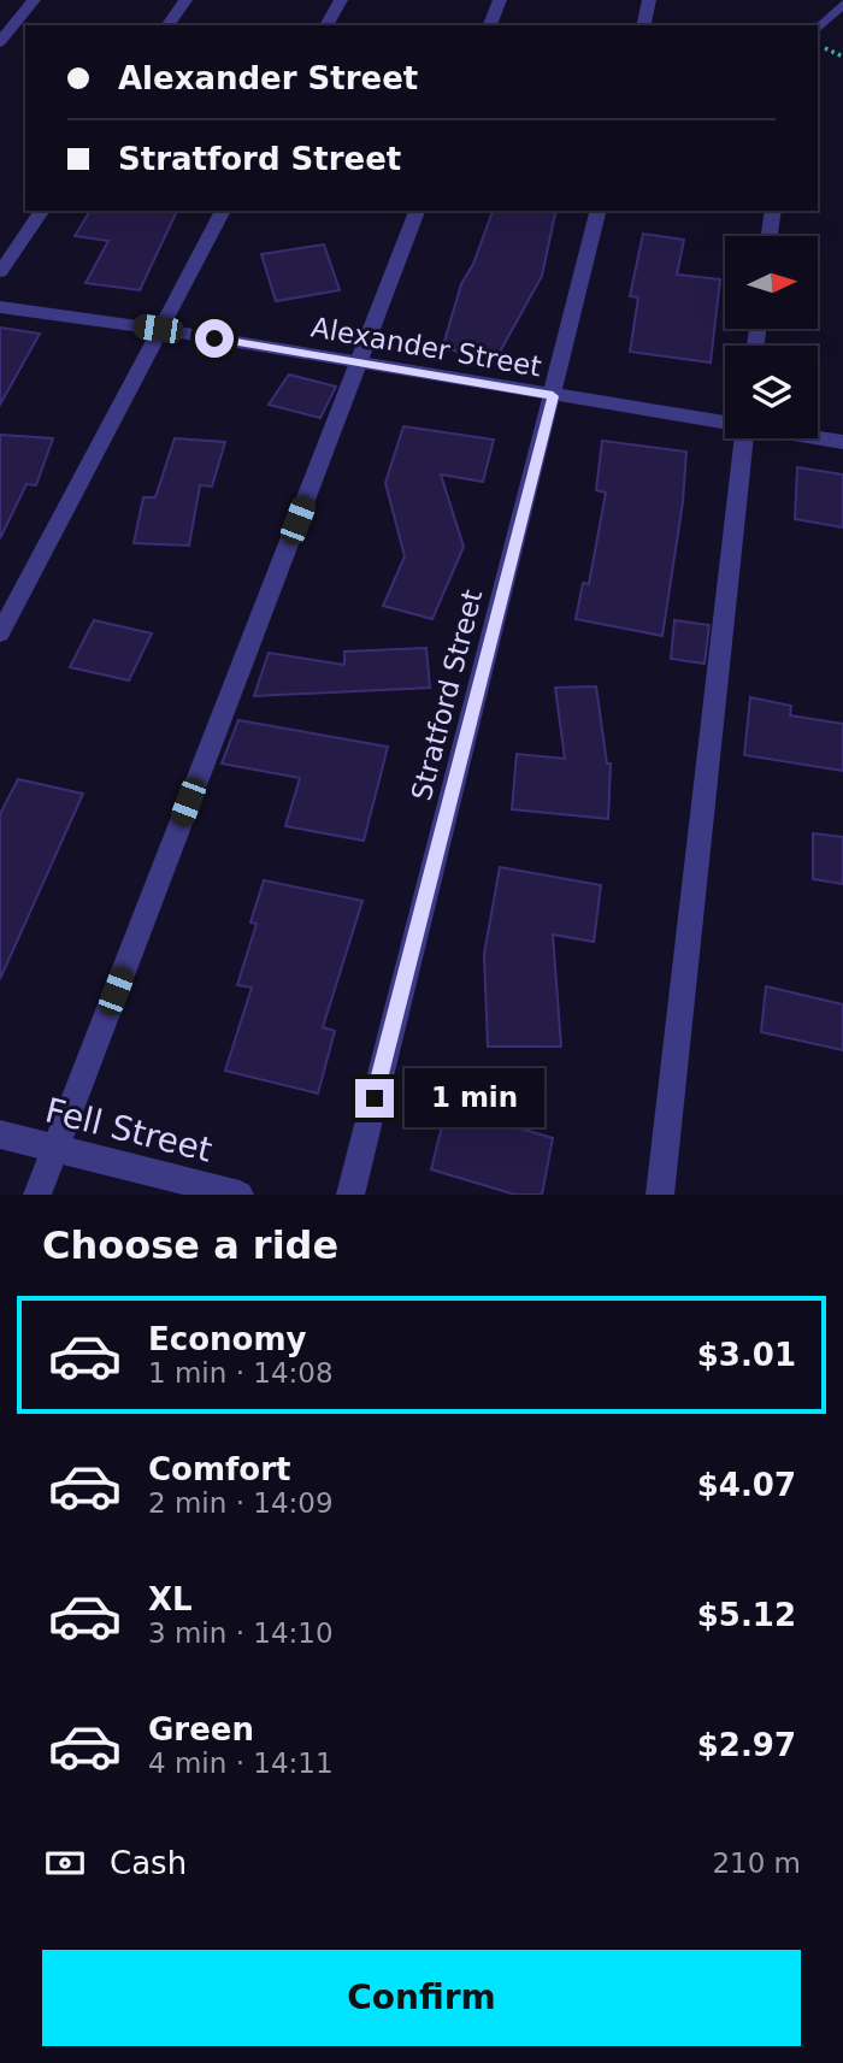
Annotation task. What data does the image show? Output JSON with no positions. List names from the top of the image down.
{
  "streets": {
    "street": ["Alexander Street", "Stratford Street", "Fell Street"]
  },
  "crossings": [
    ["Alexander Street", "Stratford Street"]
  ],
  "north": "right",
  "page": {
    "banner": ["Alexander Street", "Stratford Street"],
    "bubble": "1 min",
    "heading": "Choose a ride",
    "list": [
      {
        "name": "Economy",
        "note": "1 min · 14:08",
        "value": "$3.01"
      },
      {
        "name": "Comfort",
        "note": "2 min · 14:09",
        "value": "$4.07"
      },
      {
        "name": "XL",
        "note": "3 min · 14:10",
        "value": "$5.12"
      },
      {
        "name": "Green",
        "note": "4 min · 14:11",
        "value": "$2.97"
      }
    ],
    "pay": ["Cash", "210 m"],
    "buttons": "Confirm"
  }
}
